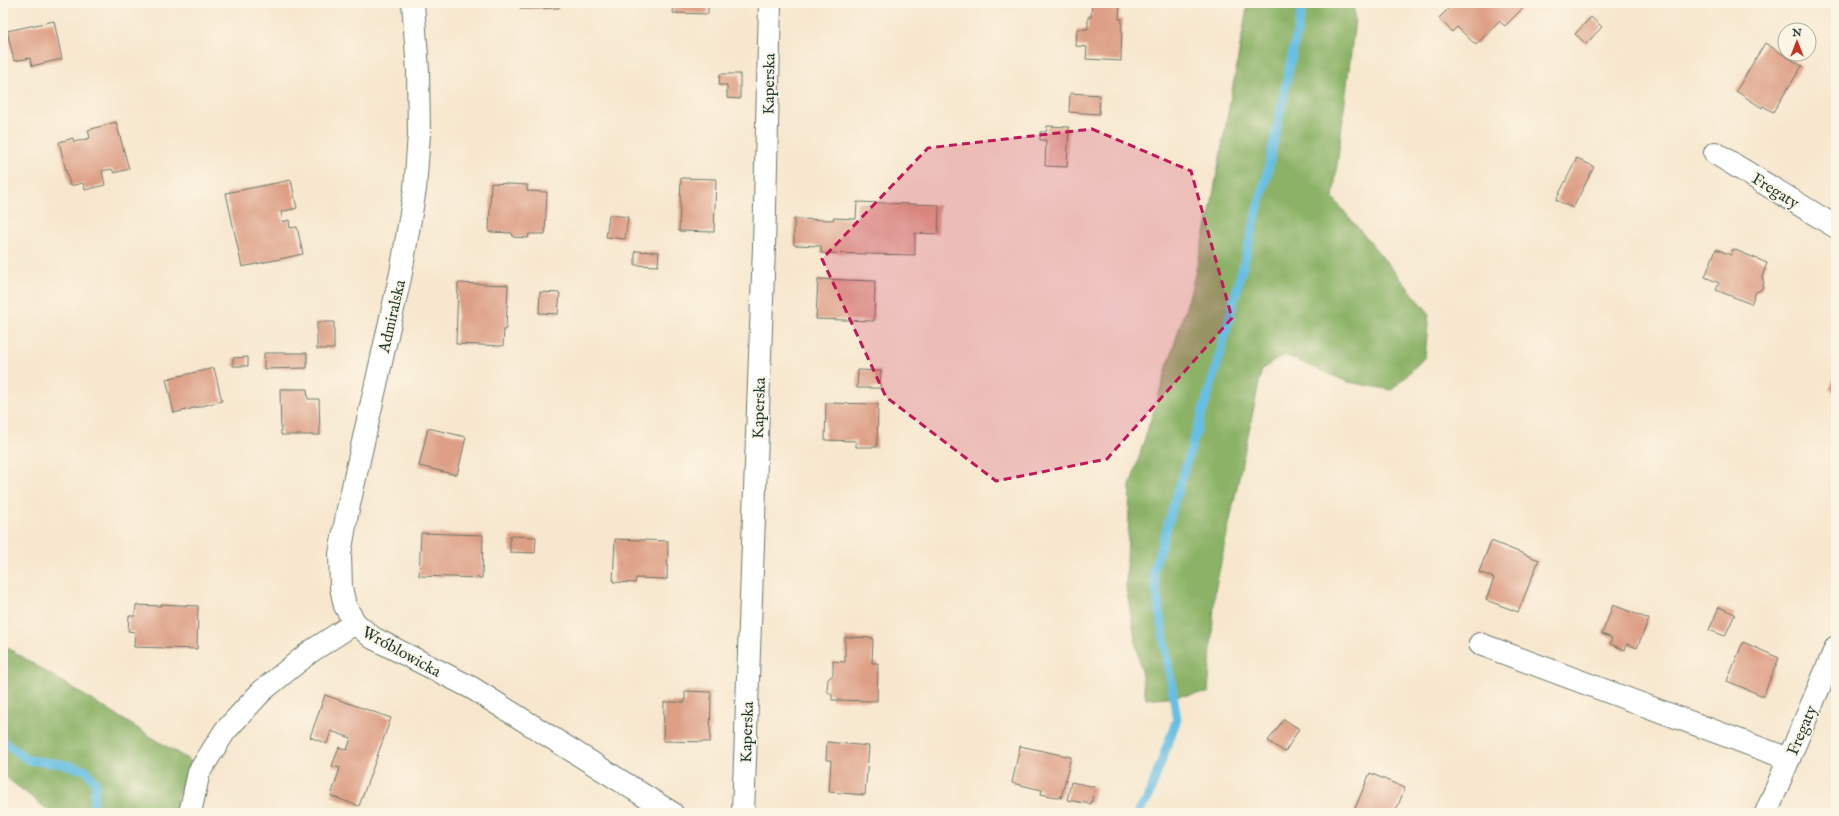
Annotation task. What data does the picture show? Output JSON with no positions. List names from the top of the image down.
{
  "streets": {
    "street": [
      "Kaperska",
      "Fregaty",
      "Admiralska",
      "Wróblowicka"
    ]
  },
  "crossings": [
    ["Admiralska", "Wróblowicka"]
  ],
  "north": "top"
}
